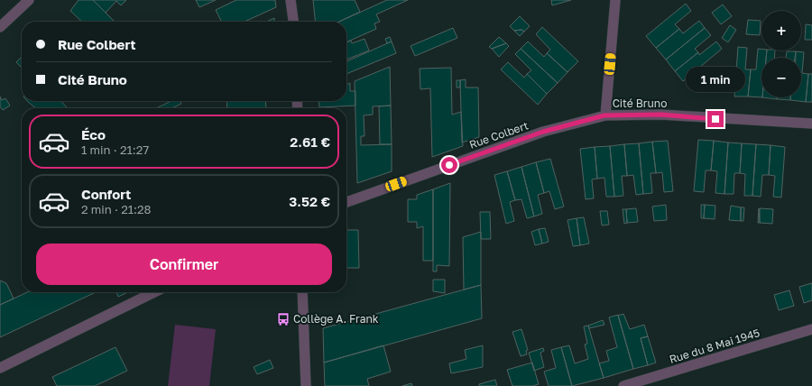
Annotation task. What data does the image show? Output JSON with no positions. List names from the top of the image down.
{
  "streets": {
    "street": ["Cité Bruno", "Rue Colbert", "Rue du 8 Mai 1945"]
  },
  "crossings": [
    ["Cité Bruno", "Rue Colbert"]
  ],
  "places": {
    "bus stop": ["Collège A. Frank"]
  },
  "page": {
    "map_buttons": ["+", "−"],
    "banner": ["Rue Colbert", "Cité Bruno"],
    "bubble": "1 min",
    "list": [
      {
        "name": "Éco",
        "note": "1 min · 21:27",
        "value": "2.61 €"
      },
      {
        "name": "Confort",
        "note": "2 min · 21:28",
        "value": "3.52 €"
      }
    ],
    "buttons": "Confirmer"
  }
}
